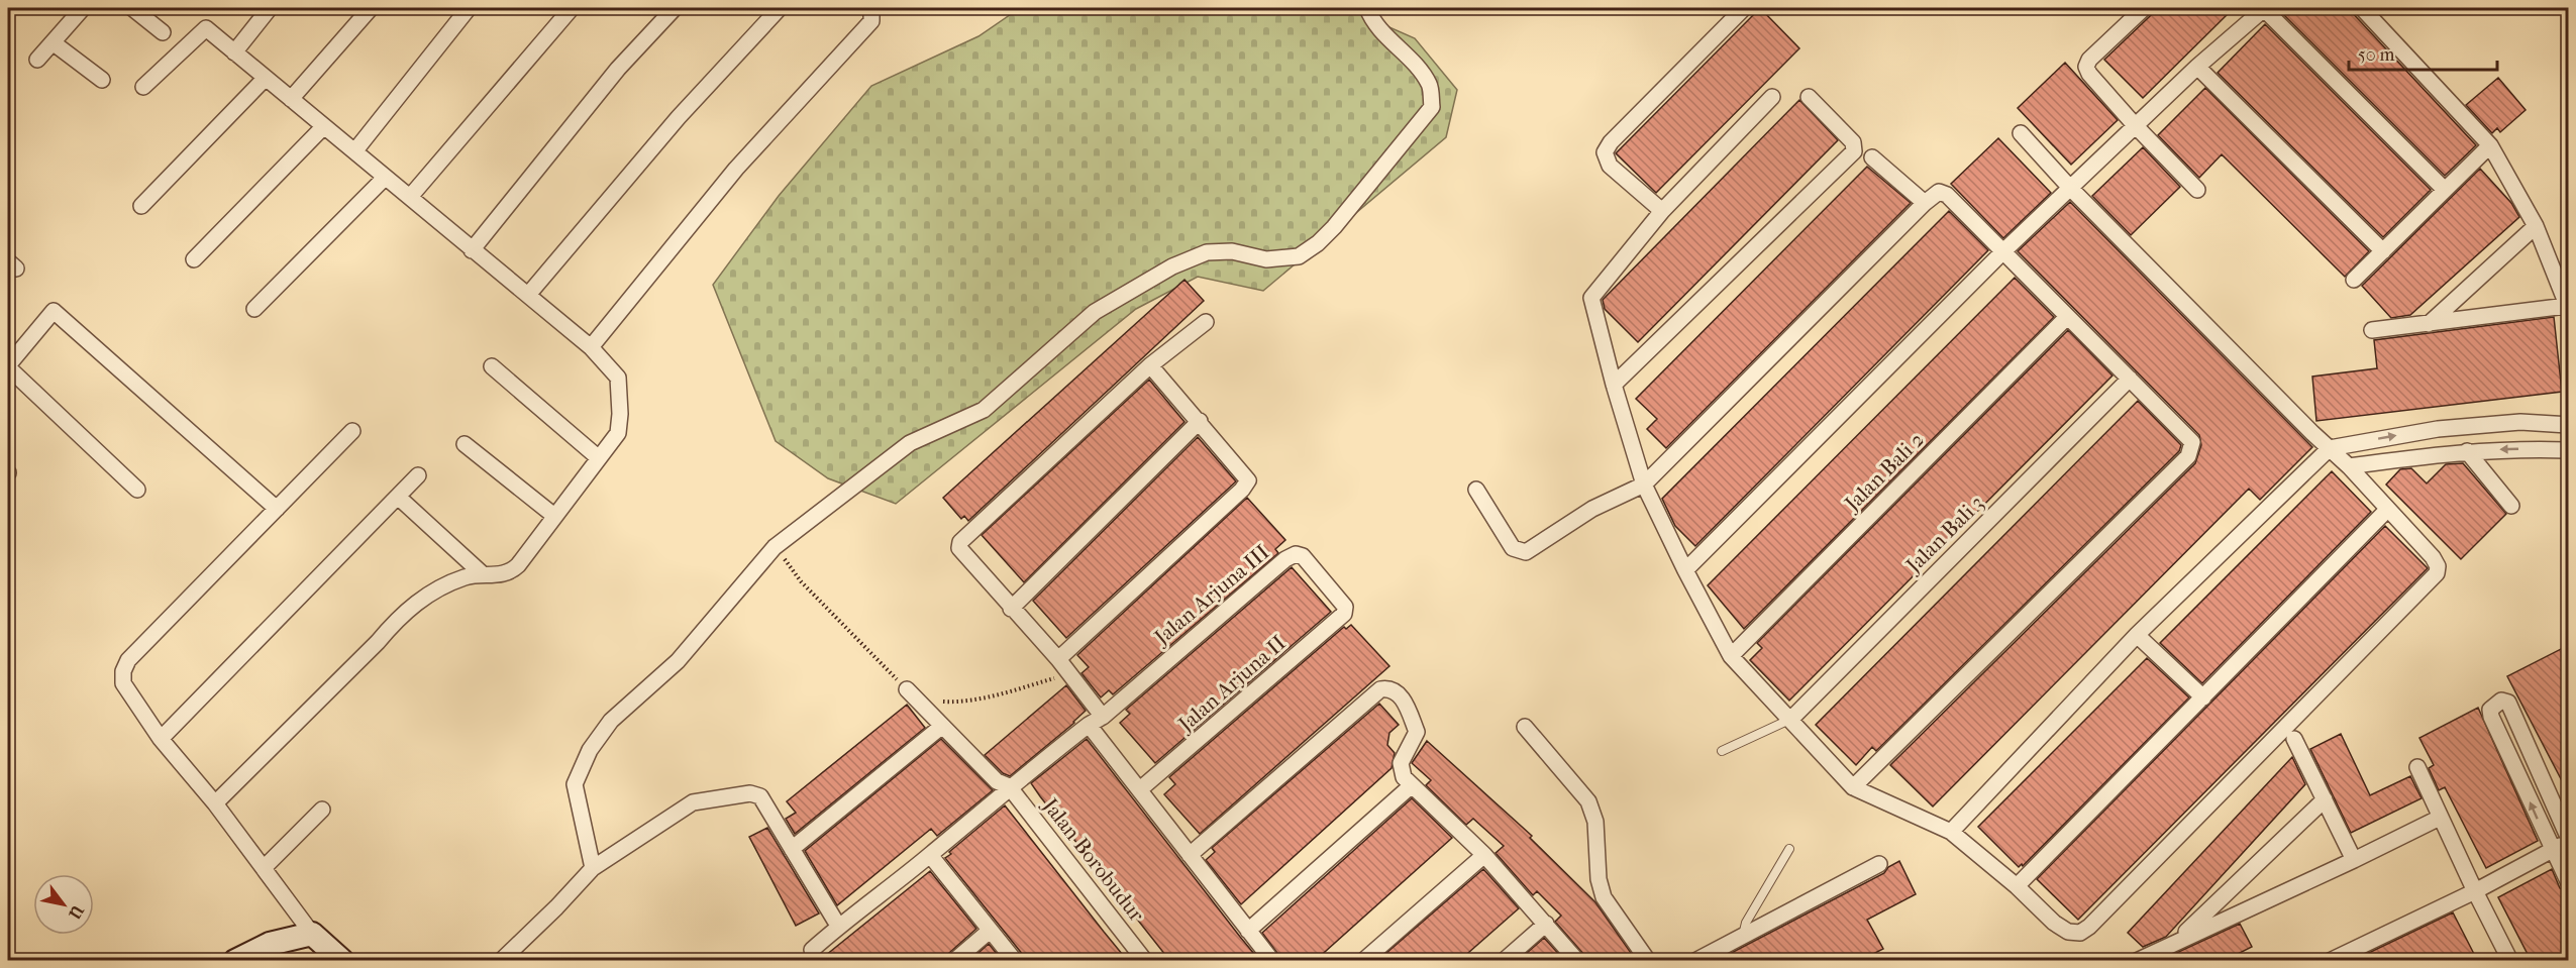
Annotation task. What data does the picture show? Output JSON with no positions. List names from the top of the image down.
{
  "streets": {
    "street": [
      "Jalan Bali 2",
      "Jalan Bali 3",
      "Jalan Arjuna III",
      "Jalan Arjuna II",
      "Jalan Borobudur"
    ]
  },
  "crossings": [
    ["Jalan Arjuna III", "Jalan Arjuna II"]
  ],
  "scale_bar": "50 m",
  "north": "bottom right"
}
